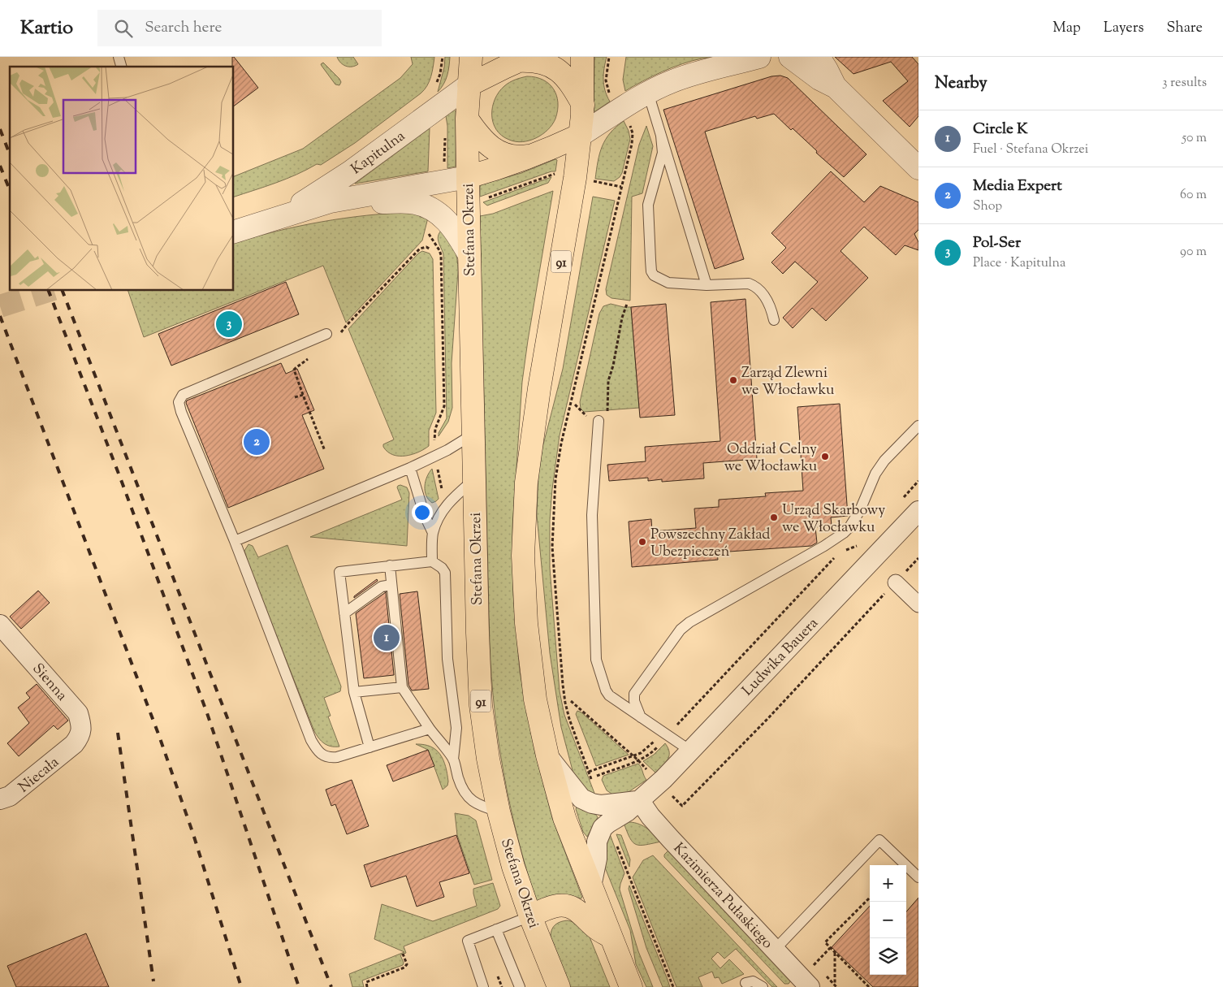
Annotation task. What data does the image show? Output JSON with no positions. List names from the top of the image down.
{
  "streets": {
    "main road": ["Stefana Okrzei", "91"],
    "street": [
      "Kapitulna",
      "Ludwika Bauera",
      "Sienna",
      "Niecała",
      "Kazimierza Pułaskiego"
    ]
  },
  "crossings": [
    ["Kapitulna", "Stefana Okrzei"],
    ["Kapitulna", "91"],
    ["Stefana Okrzei", "91"],
    ["91", "Ludwika Bauera"],
    ["Ludwika Bauera", "Kazimierza Pułaskiego"],
    ["Sienna", "Niecała"]
  ],
  "places": [
    "Zarząd Zlewni we Włocławku",
    "Oddział Celny we Włocławku",
    "Urząd Skarbowy we Włocławku",
    "Powszechny Zakład Ubezpieczeń"
  ],
  "page": {
    "header": "Kartio",
    "search": "Search here",
    "nav": ["Map", "Layers", "Share"],
    "heading": ["Nearby", "3 results"],
    "list": [
      {
        "mark": "1",
        "name": "Circle K",
        "note": "Fuel · Stefana Okrzei",
        "value": "50 m"
      },
      {
        "mark": "2",
        "name": "Media Expert",
        "note": "Shop",
        "value": "60 m"
      },
      {
        "mark": "3",
        "name": "Pol-Ser",
        "note": "Place · Kapitulna",
        "value": "90 m"
      }
    ],
    "pins": ["3", "2", "1"],
    "map_buttons": ["+", "−"]
  }
}
